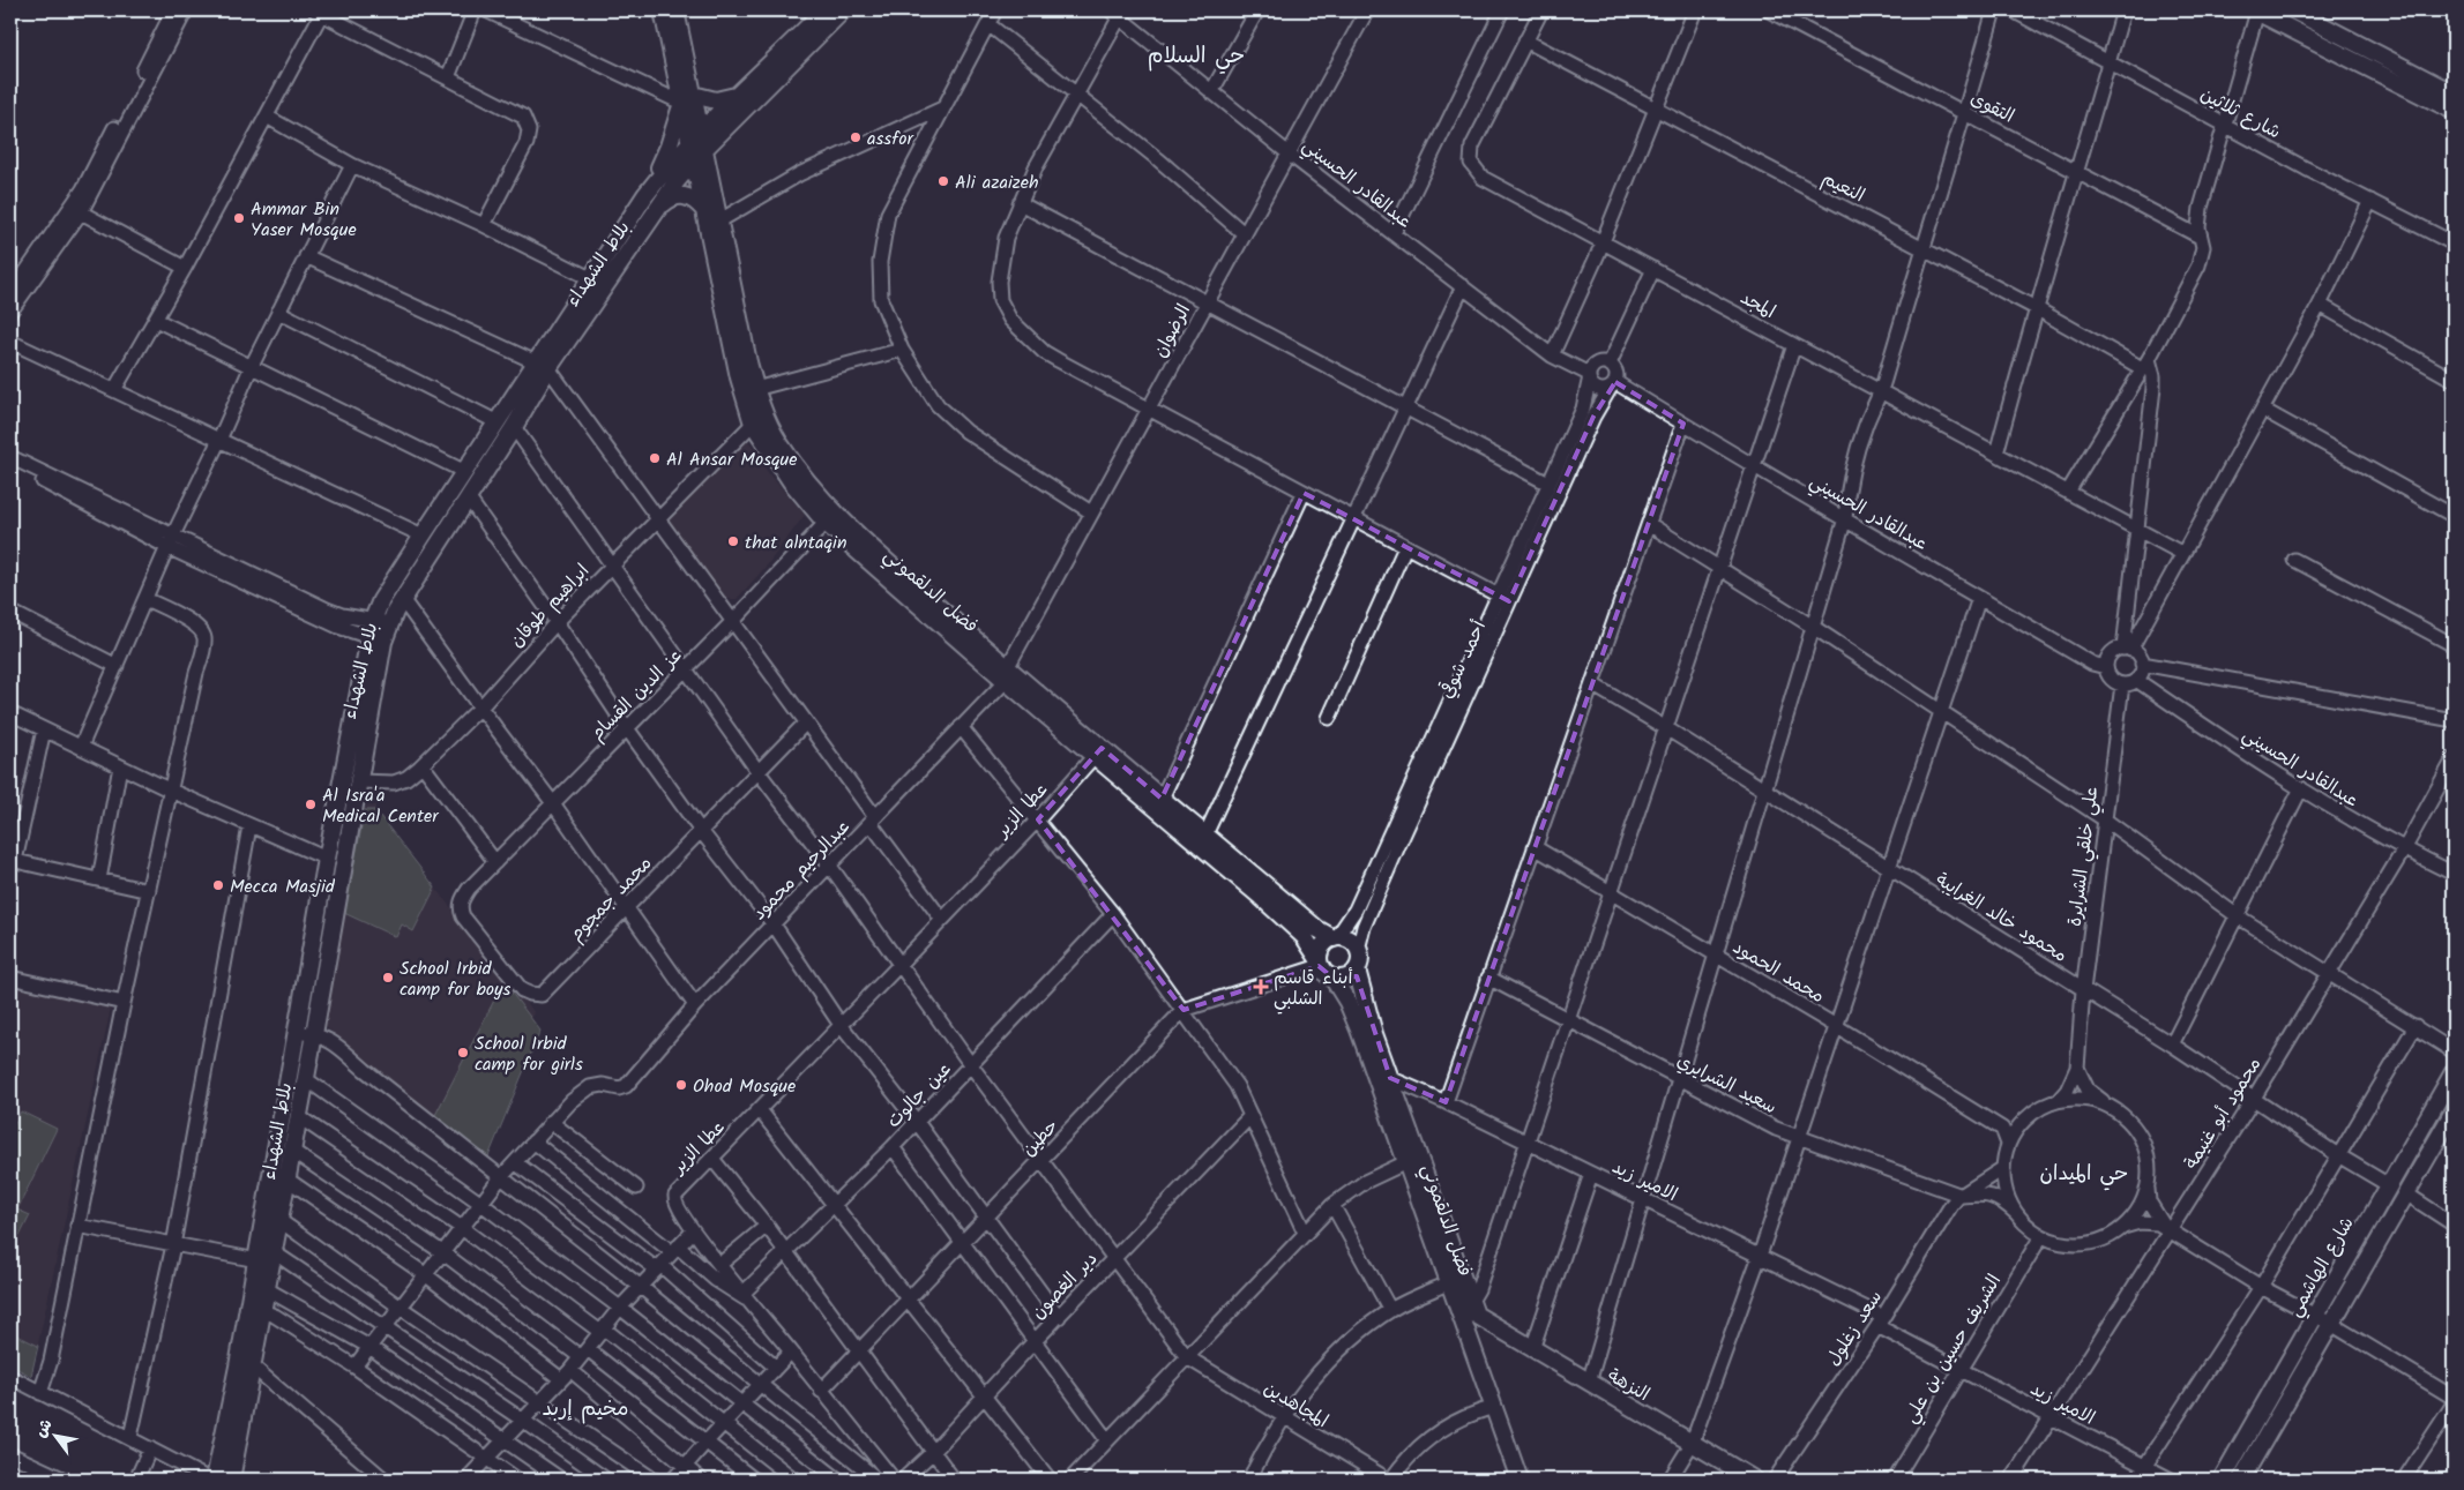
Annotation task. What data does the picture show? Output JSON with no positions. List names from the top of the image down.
{
  "streets": {
    "main road": [
      "بلاط الشهداء",
      "فضل الدلقموني",
      "شارع الهاشمي",
      "النزهة"
    ],
    "street": [
      "التقوى",
      "شارع ثلاثين",
      "عبدالقادر الحسيني",
      "النعيم",
      "المجد",
      "الرضوان",
      "ابراهيم طوقان",
      "أحمد شوقي",
      "عز الدين القسام",
      "عطا الزير",
      "علي خلقي الشرايرة",
      "عبدالرحيم محمود",
      "محمد جمجوم",
      "محمود خالد الغرايبة",
      "محمد الحمود",
      "سعيد الشرايري",
      "عين جالوت",
      "محمود أبو غنيمة",
      "حطين",
      "الامير زيد",
      "دير الغصون",
      "سعد زغلول",
      "الشريف حسين بن علي",
      "المجاهدين"
    ]
  },
  "crossings": [
    ["عبدالقادر الحسيني", "الرضوان"],
    ["عبدالقادر الحسيني", "أحمد شوقي"],
    ["عبدالقادر الحسيني", "علي خلقي الشرايرة"],
    ["عبدالقادر الحسيني", "محمود أبو غنيمة"],
    ["النعيم", "المجد"],
    ["بلاط الشهداء", "فضل الدلقموني"],
    ["بلاط الشهداء", "ابراهيم طوقان"],
    ["الرضوان", "فضل الدلقموني"],
    ["الرضوان", "عبدالرحيم محمود"],
    ["فضل الدلقموني", "ابراهيم طوقان"],
    ["فضل الدلقموني", "أحمد شوقي"],
    ["فضل الدلقموني", "عز الدين القسام"],
    ["فضل الدلقموني", "عطا الزير"],
    ["فضل الدلقموني", "عبدالرحيم محمود"],
    ["فضل الدلقموني", "حطين"],
    ["أحمد شوقي", "حطين"],
    ["عز الدين القسام", "محمد جمجوم"],
    ["علي خلقي الشرايرة", "محمود خالد الغرايبة"],
    ["علي خلقي الشرايرة", "سعد زغلول"],
    ["علي خلقي الشرايرة", "الشريف حسين بن علي"],
    ["محمود خالد الغرايبة", "محمود أبو غنيمة"],
    ["محمود خالد الغرايبة", "شارع الهاشمي"],
    ["سعيد الشرايري", "سعد زغلول"],
    ["محمود أبو غنيمة", "الامير زيد"],
    ["الامير زيد", "سعد زغلول"],
    ["الامير زيد", "الشريف حسين بن علي"],
    ["سعد زغلول", "الشريف حسين بن علي"]
  ],
  "districts": ["حي السلام", "حي الميدان", "مخيم إربد"],
  "places": {
    "other": [
      "assfor",
      "Ali azaizeh",
      "Ammar Bin Yaser Mosque",
      "Al Ansar Mosque",
      "that alntaqin",
      "Al Isra'a Medical Center",
      "Mecca Masjid",
      "School Irbid camp for boys",
      "School Irbid camp for girls",
      "Ohod Mosque"
    ],
    "health": ["أبناء قاسم الشلبي"]
  },
  "north": "top left"
}
